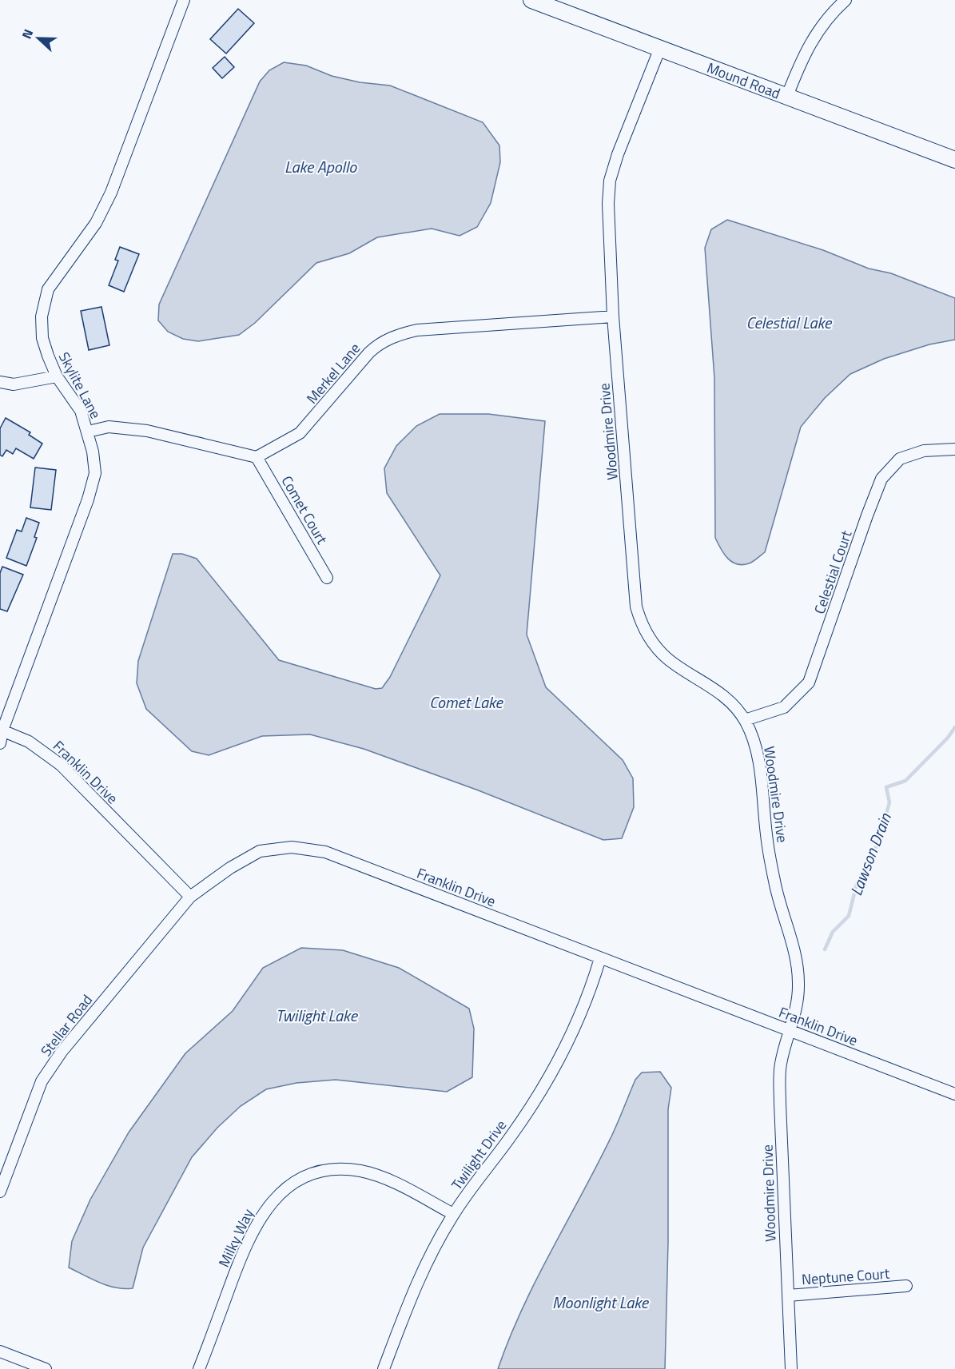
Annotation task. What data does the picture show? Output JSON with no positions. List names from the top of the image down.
{
  "streets": {
    "street": [
      "Mound Road",
      "Merkel Lane",
      "Skylite Lane",
      "Woodmire Drive",
      "Comet Court",
      "Celestial Court",
      "Franklin Drive",
      "Stellar Road",
      "Twilight Drive",
      "Milky Way",
      "Neptune Court"
    ]
  },
  "crossings": [
    ["Mound Road", "Woodmire Drive"],
    ["Merkel Lane", "Woodmire Drive"],
    ["Merkel Lane", "Comet Court"],
    ["Skylite Lane", "Franklin Drive"],
    ["Woodmire Drive", "Celestial Court"],
    ["Woodmire Drive", "Franklin Drive"],
    ["Woodmire Drive", "Neptune Court"],
    ["Franklin Drive", "Stellar Road"],
    ["Franklin Drive", "Twilight Drive"],
    ["Twilight Drive", "Milky Way"]
  ],
  "water": [
    "Lake Apollo",
    "Celestial Lake",
    "Comet Lake",
    "Lawson Drain",
    "Twilight Lake",
    "Moonlight Lake"
  ],
  "north": "left"
}
